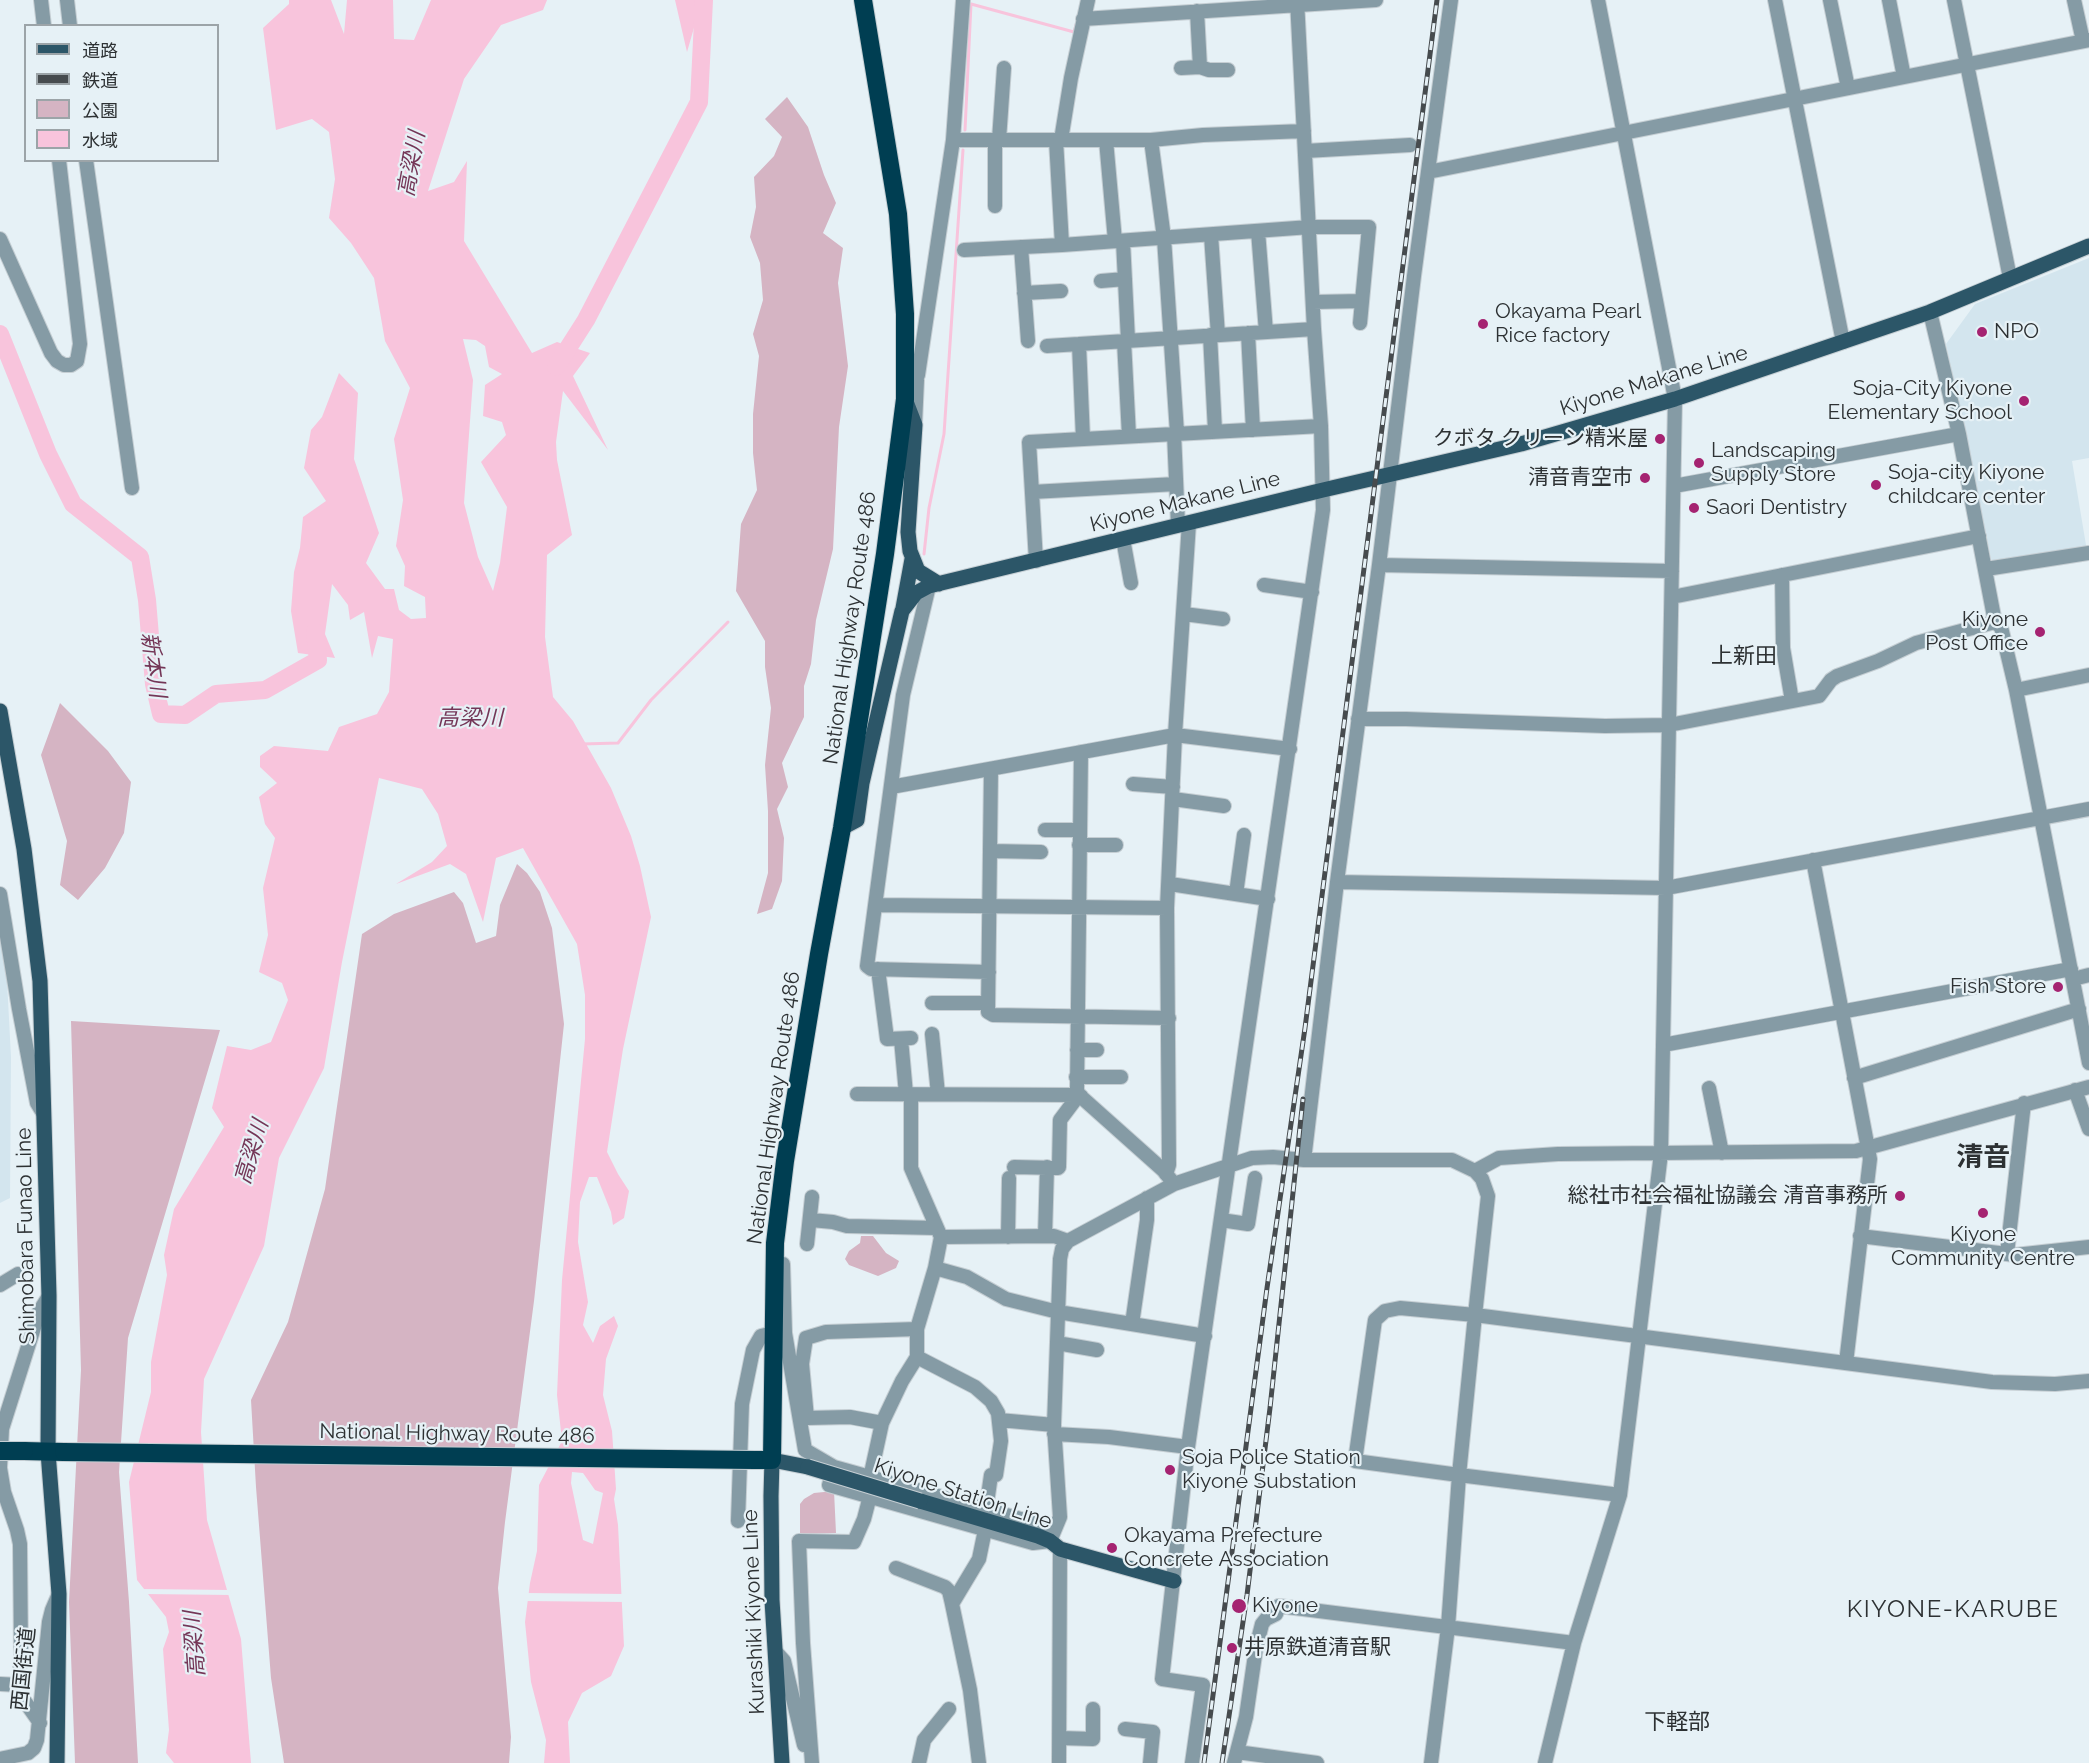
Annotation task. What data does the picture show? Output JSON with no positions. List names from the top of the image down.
{
  "streets": {
    "highway": ["National Highway Route 486"],
    "main road": [
      "Kiyone Makane Line",
      "Shimobara Funao Line",
      "Kiyone Station Line",
      "Kurashiki Kiyone Line"
    ],
    "street": ["西国街道"]
  },
  "crossings": [
    ["National Highway Route 486", "Shimobara Funao Line"],
    ["National Highway Route 486", "Kiyone Station Line"],
    ["National Highway Route 486", "Kurashiki Kiyone Line"],
    ["Shimobara Funao Line", "西国街道"],
    ["Kiyone Station Line", "Kurashiki Kiyone Line"]
  ],
  "districts": [
    "上新田",
    "清音",
    "KIYONE-KARUBE",
    "下軽部"
  ],
  "water": ["高梁川", "新本川"],
  "places": [
    "Okayama Pearl Rice factory",
    "NPO",
    "Soja-City Kiyone Elementary School",
    "クボタ クリーン精米屋",
    "Landscaping Supply Store",
    "清音青空市",
    "Soja-city Kiyone childcare center",
    "Saori Dentistry",
    "Kiyone Post Office",
    "Fish Store",
    "総社市社会福祉協議会 清音事務所",
    "Kiyone Community Centre",
    "Soja Police Station Kiyone Substation",
    "Okayama Prefecture Concrete Association",
    "Kiyone",
    "井原鉄道清音駅"
  ],
  "legend": [
    "道路",
    "鉄道",
    "公園",
    "水域"
  ]
}
